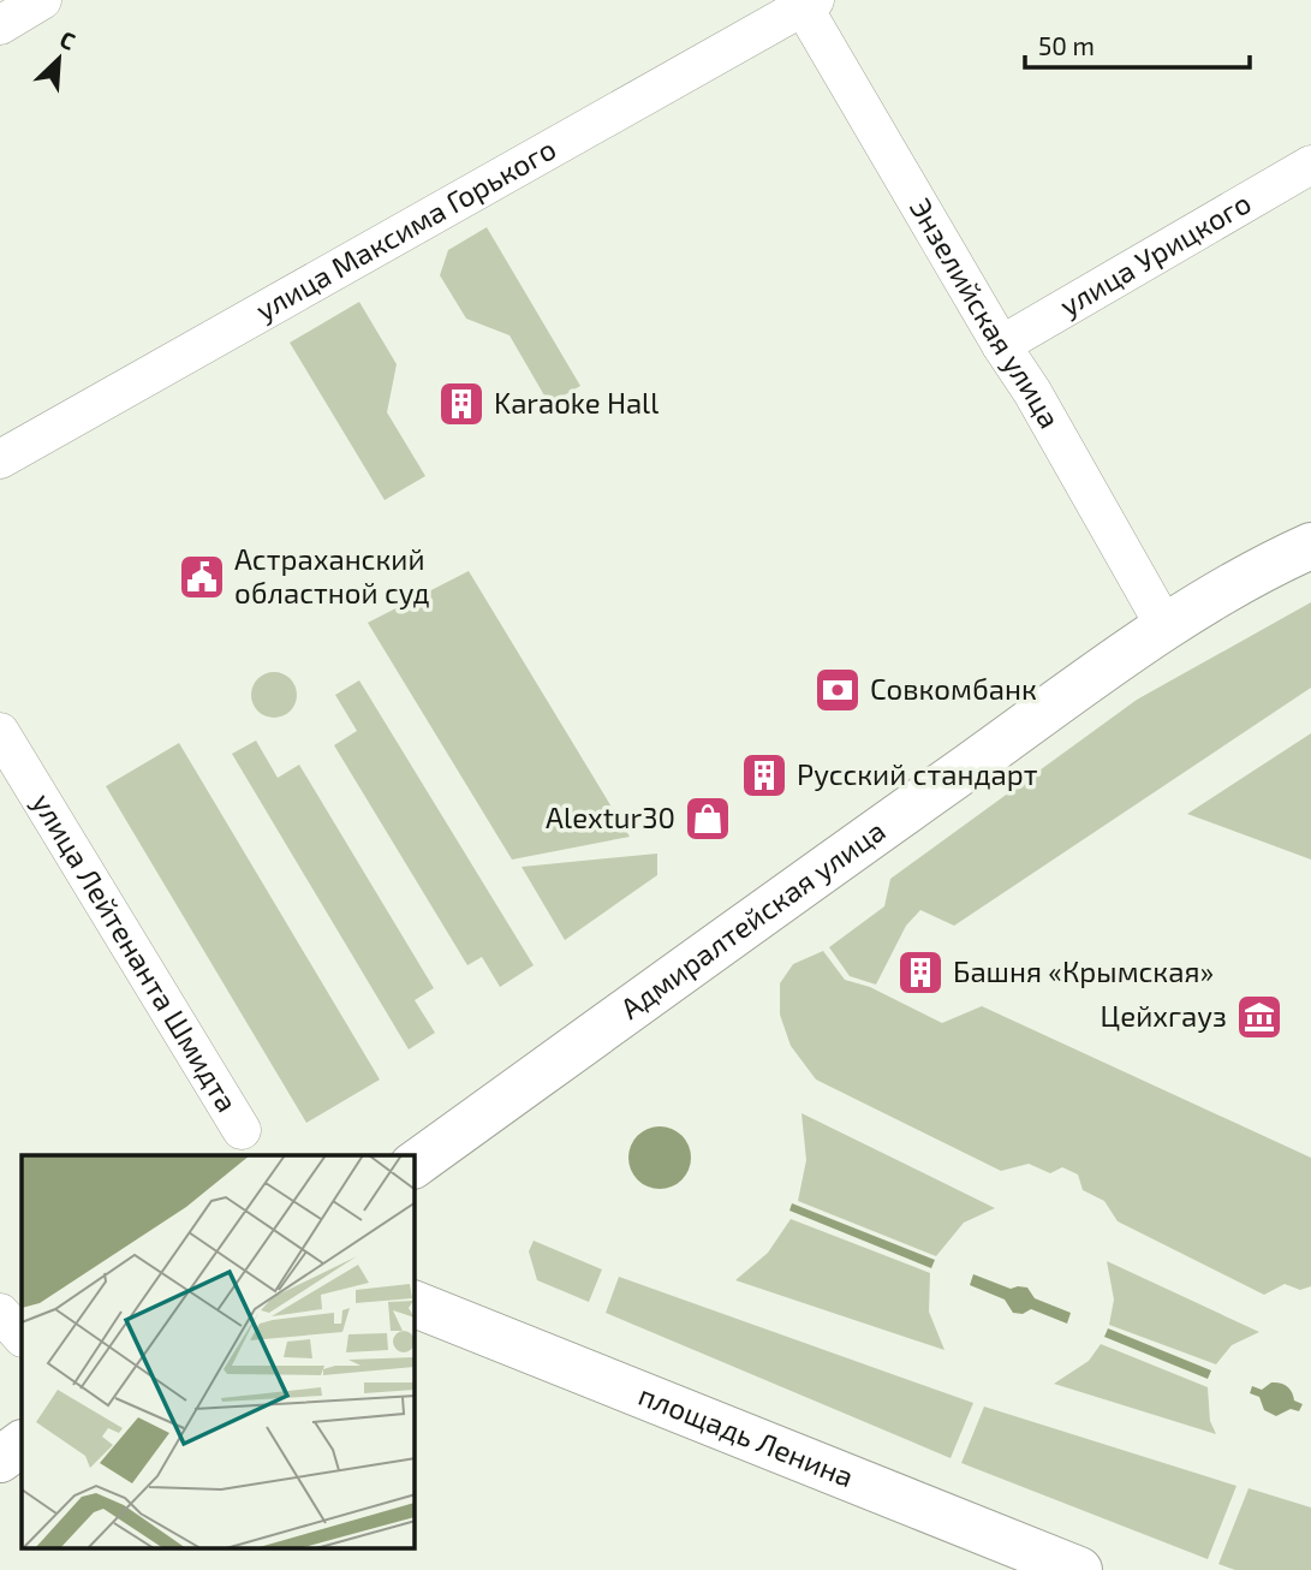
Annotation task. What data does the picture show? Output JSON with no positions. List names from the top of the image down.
{
  "streets": {
    "main road": ["Адмиралтейская улица", "площадь Ленина"],
    "street": [
      "улица Максима Горького",
      "улица Урицкого",
      "Энзелийская улица",
      "улица Лейтенанта Шмидта"
    ]
  },
  "crossings": [
    ["улица Максима Горького", "Энзелийская улица"],
    ["улица Урицкого", "Энзелийская улица"],
    ["Энзелийская улица", "Адмиралтейская улица"]
  ],
  "places": {
    "building": ["Karaoke Hall", "Русский стандарт", "Башня «Крымская»"],
    "public building": ["Астраханский областной суд"],
    "bank": ["Совкомбанк"],
    "shop": ["Alextur30"],
    "museum": ["Цейхгауз"]
  },
  "scale_bar": "50 m",
  "north": "top right"
}
